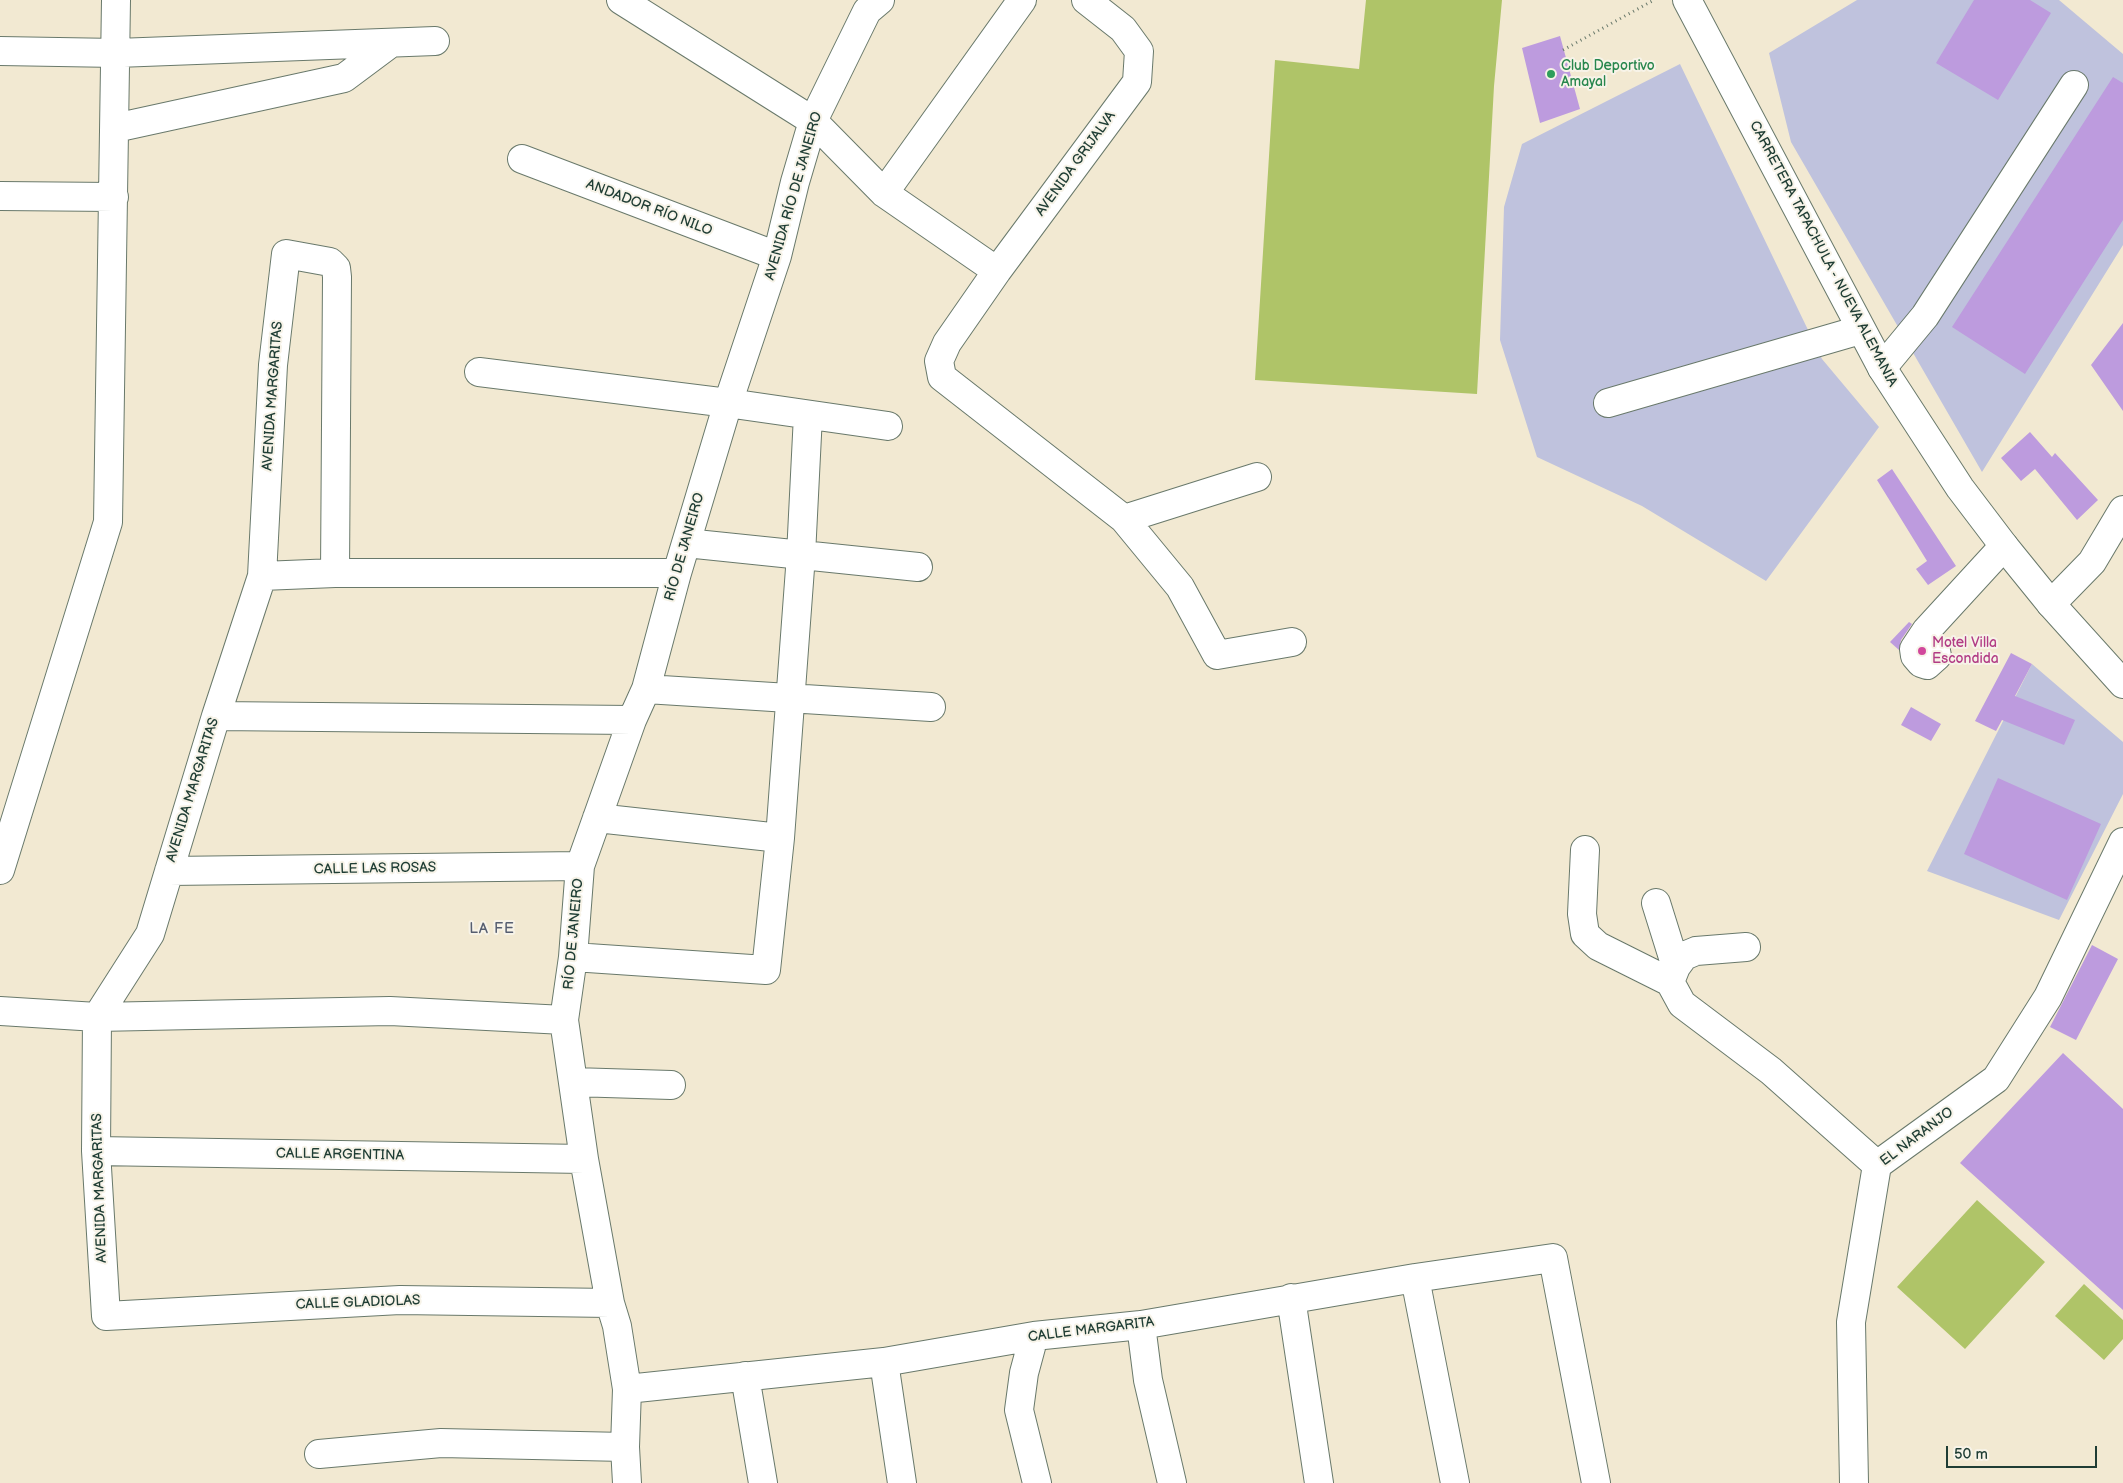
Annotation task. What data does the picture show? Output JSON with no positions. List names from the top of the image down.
{
  "streets": {
    "street": [
      "AVENIDA GRIJALVA",
      "AVENIDA RÍO DE JANEIRO",
      "ANDADOR RÍO NILO",
      "CARRETERA TAPACHULA - NUEVA ALEMANIA",
      "AVENIDA MARGARITAS",
      "RÍO DE JANEIRO",
      "CALLE LAS ROSAS",
      "EL NARANJO",
      "CALLE ARGENTINA",
      "CALLE GLADIOLAS",
      "CALLE MARGARITA"
    ]
  },
  "crossings": [
    ["AVENIDA RÍO DE JANEIRO", "ANDADOR RÍO NILO"],
    ["AVENIDA RÍO DE JANEIRO", "RÍO DE JANEIRO"],
    ["AVENIDA MARGARITAS", "CALLE LAS ROSAS"],
    ["AVENIDA MARGARITAS", "CALLE ARGENTINA"],
    ["AVENIDA MARGARITAS", "CALLE GLADIOLAS"],
    ["RÍO DE JANEIRO", "CALLE LAS ROSAS"],
    ["RÍO DE JANEIRO", "CALLE ARGENTINA"],
    ["RÍO DE JANEIRO", "CALLE GLADIOLAS"],
    ["RÍO DE JANEIRO", "CALLE MARGARITA"]
  ],
  "districts": ["LA FE"],
  "places": ["Club Deportivo Amayal", "Motel Villa Escondida"],
  "scale_bar": "50 m"
}
